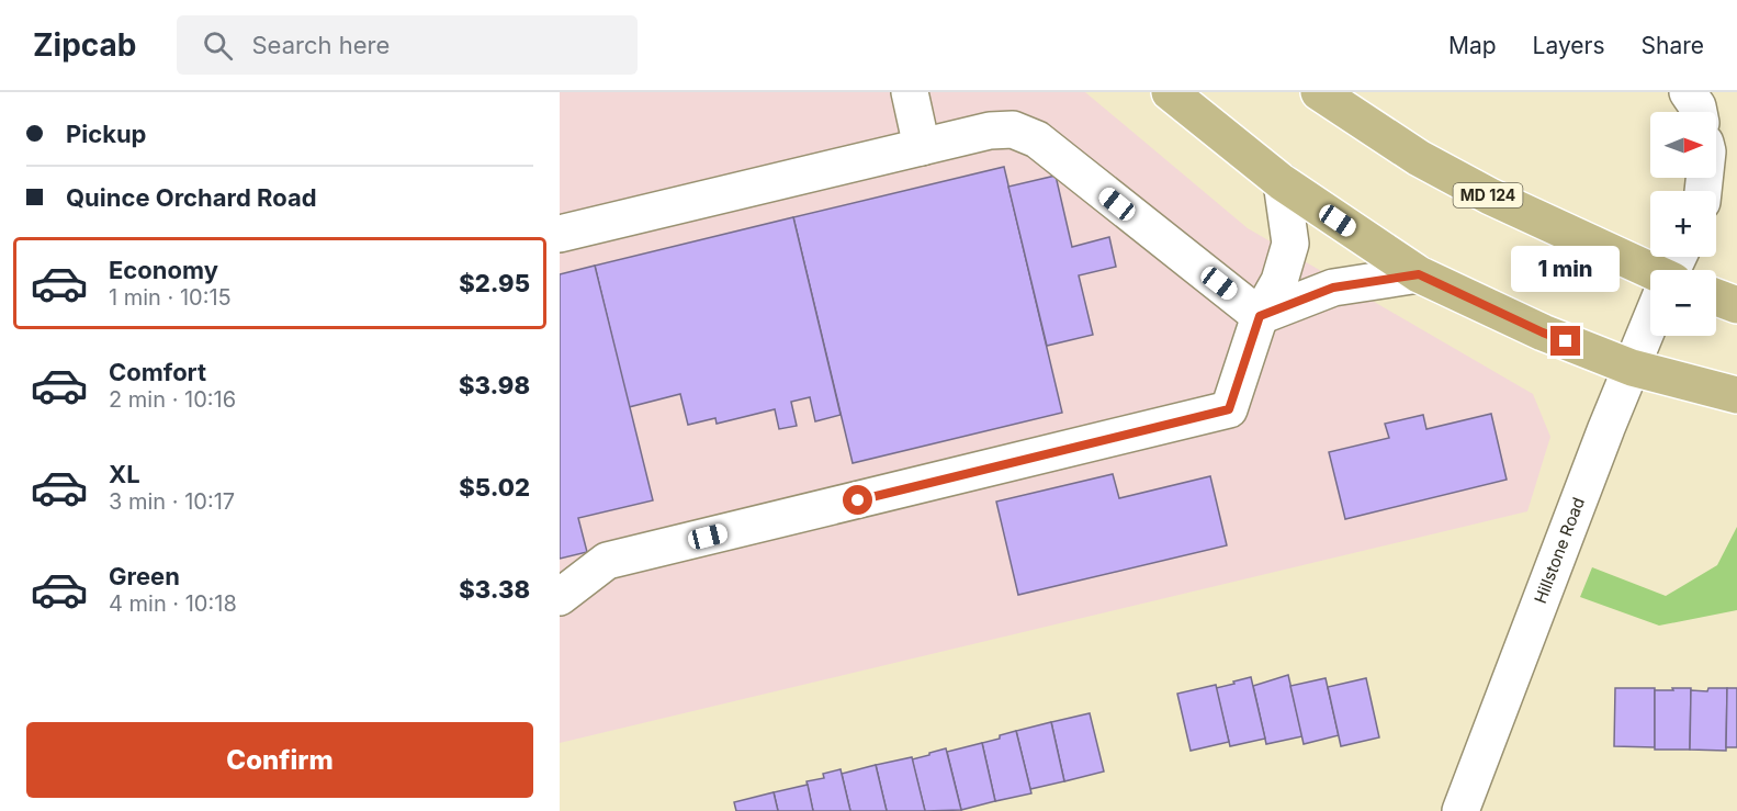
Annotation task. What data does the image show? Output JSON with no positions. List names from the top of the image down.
{
  "streets": {
    "main road": ["MD 124"],
    "street": ["Hillstone Road"]
  },
  "north": "right",
  "page": {
    "header": "Zipcab",
    "search": "Search here",
    "nav": ["Map", "Layers", "Share"],
    "banner": ["Pickup", "Quince Orchard Road"],
    "map_buttons": ["+", "−"],
    "list": [
      {
        "name": "Economy",
        "note": "1 min · 10:15",
        "value": "$2.95"
      },
      {
        "name": "Comfort",
        "note": "2 min · 10:16",
        "value": "$3.98"
      },
      {
        "name": "XL",
        "note": "3 min · 10:17",
        "value": "$5.02"
      },
      {
        "name": "Green",
        "note": "4 min · 10:18",
        "value": "$3.38"
      }
    ],
    "bubble": "1 min",
    "buttons": "Confirm"
  }
}
